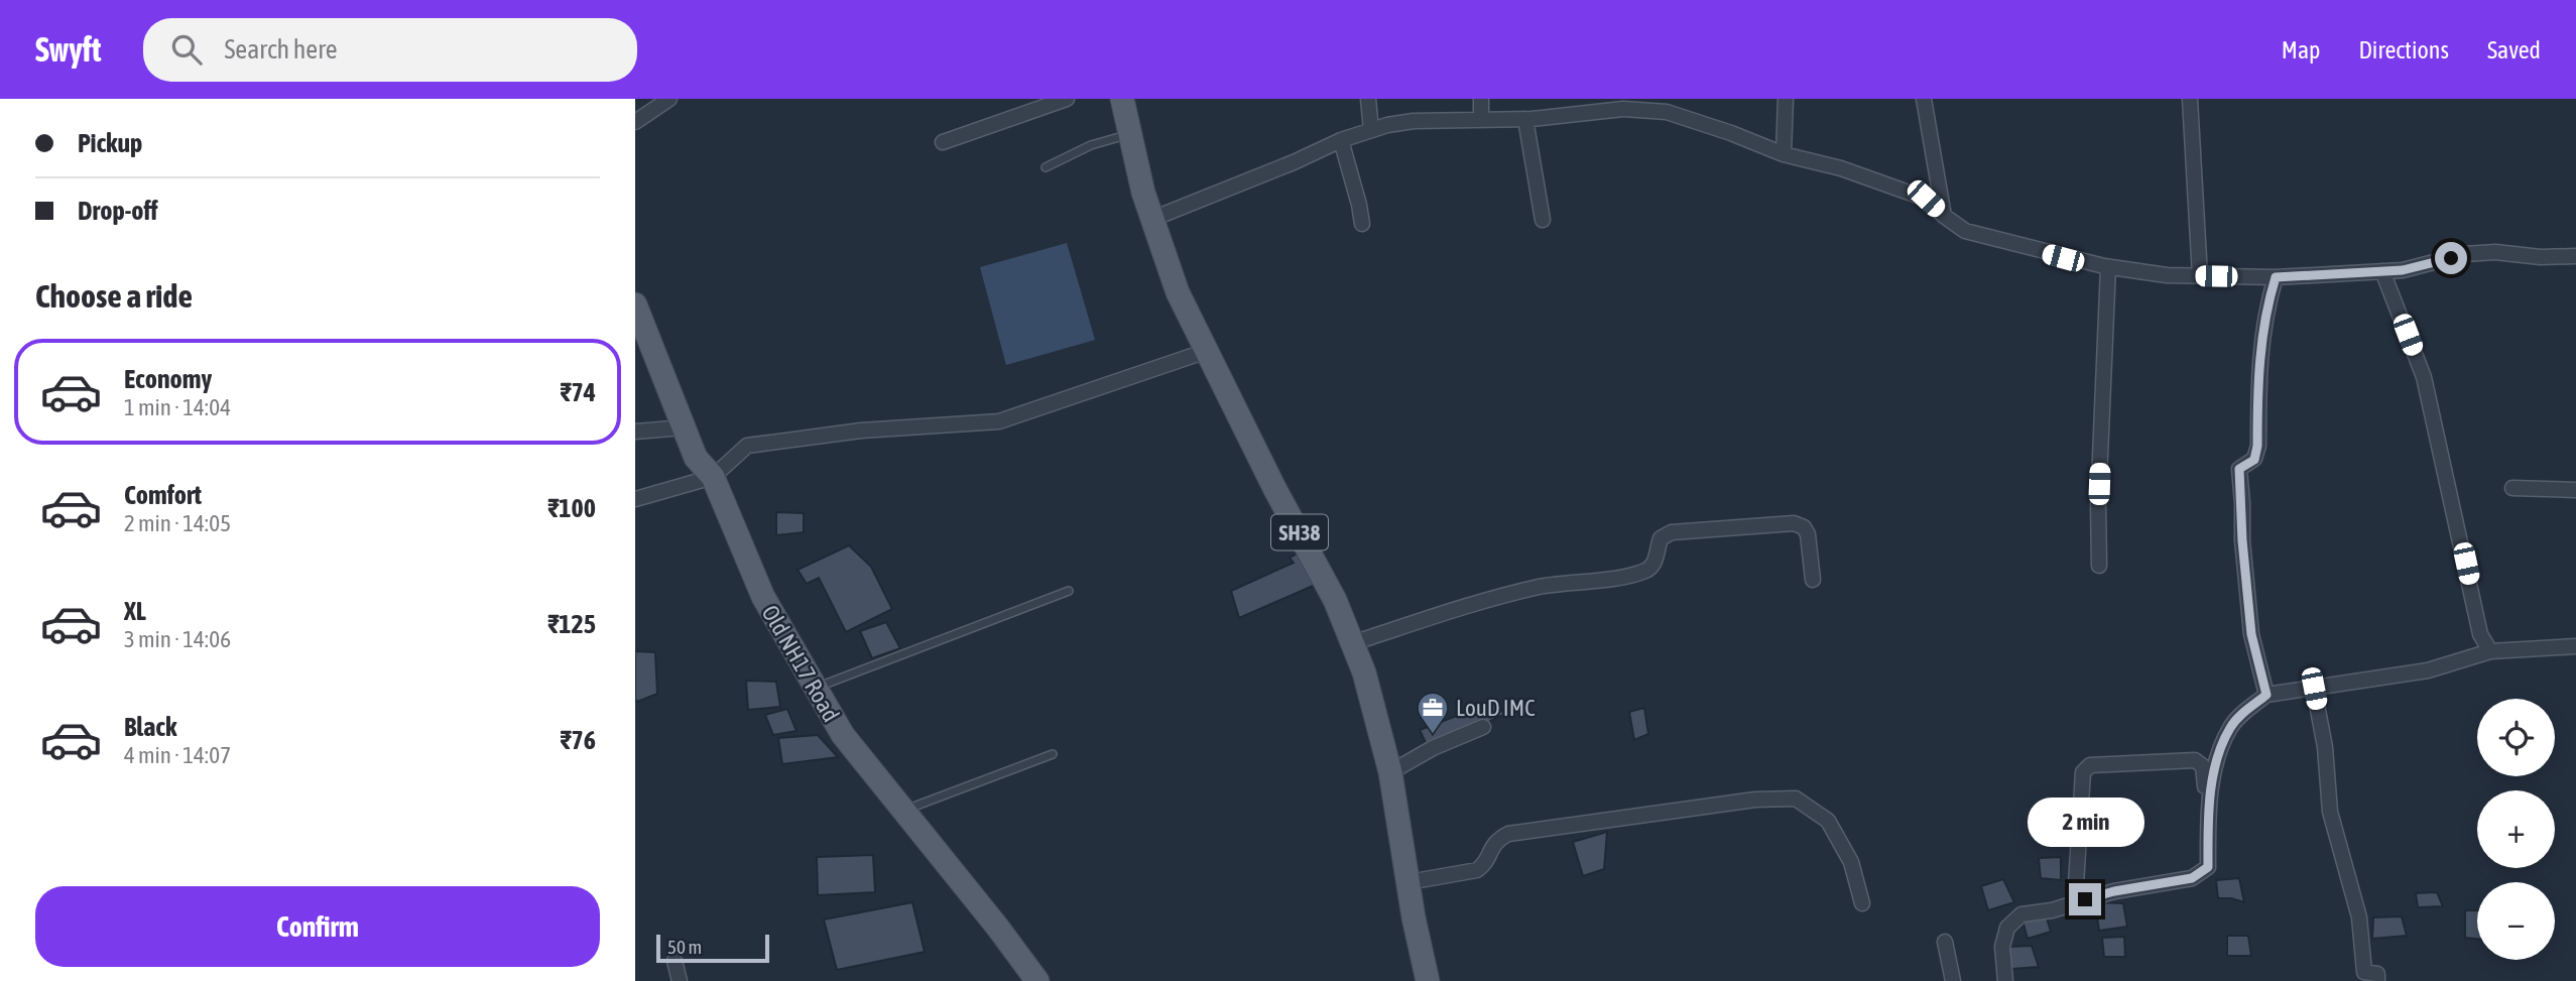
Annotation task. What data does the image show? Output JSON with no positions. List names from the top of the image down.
{
  "streets": {
    "main road": ["SH38", "Old NH17 Road"]
  },
  "places": {
    "office": ["LouD IMC"]
  },
  "scale_bar": "50 m",
  "page": {
    "header": "Swyft",
    "search": "Search here",
    "nav": ["Map", "Directions", "Saved"],
    "banner": ["Pickup", "Drop-off"],
    "heading": "Choose a ride",
    "list": [
      {
        "name": "Economy",
        "note": "1 min · 14:04",
        "value": "₹74"
      },
      {
        "name": "Comfort",
        "note": "2 min · 14:05",
        "value": "₹100"
      },
      {
        "name": "XL",
        "note": "3 min · 14:06",
        "value": "₹125"
      },
      {
        "name": "Black",
        "note": "4 min · 14:07",
        "value": "₹76"
      }
    ],
    "map_buttons": ["+", "−"],
    "bubble": "2 min",
    "buttons": "Confirm",
    "scale": "50 m"
  }
}
